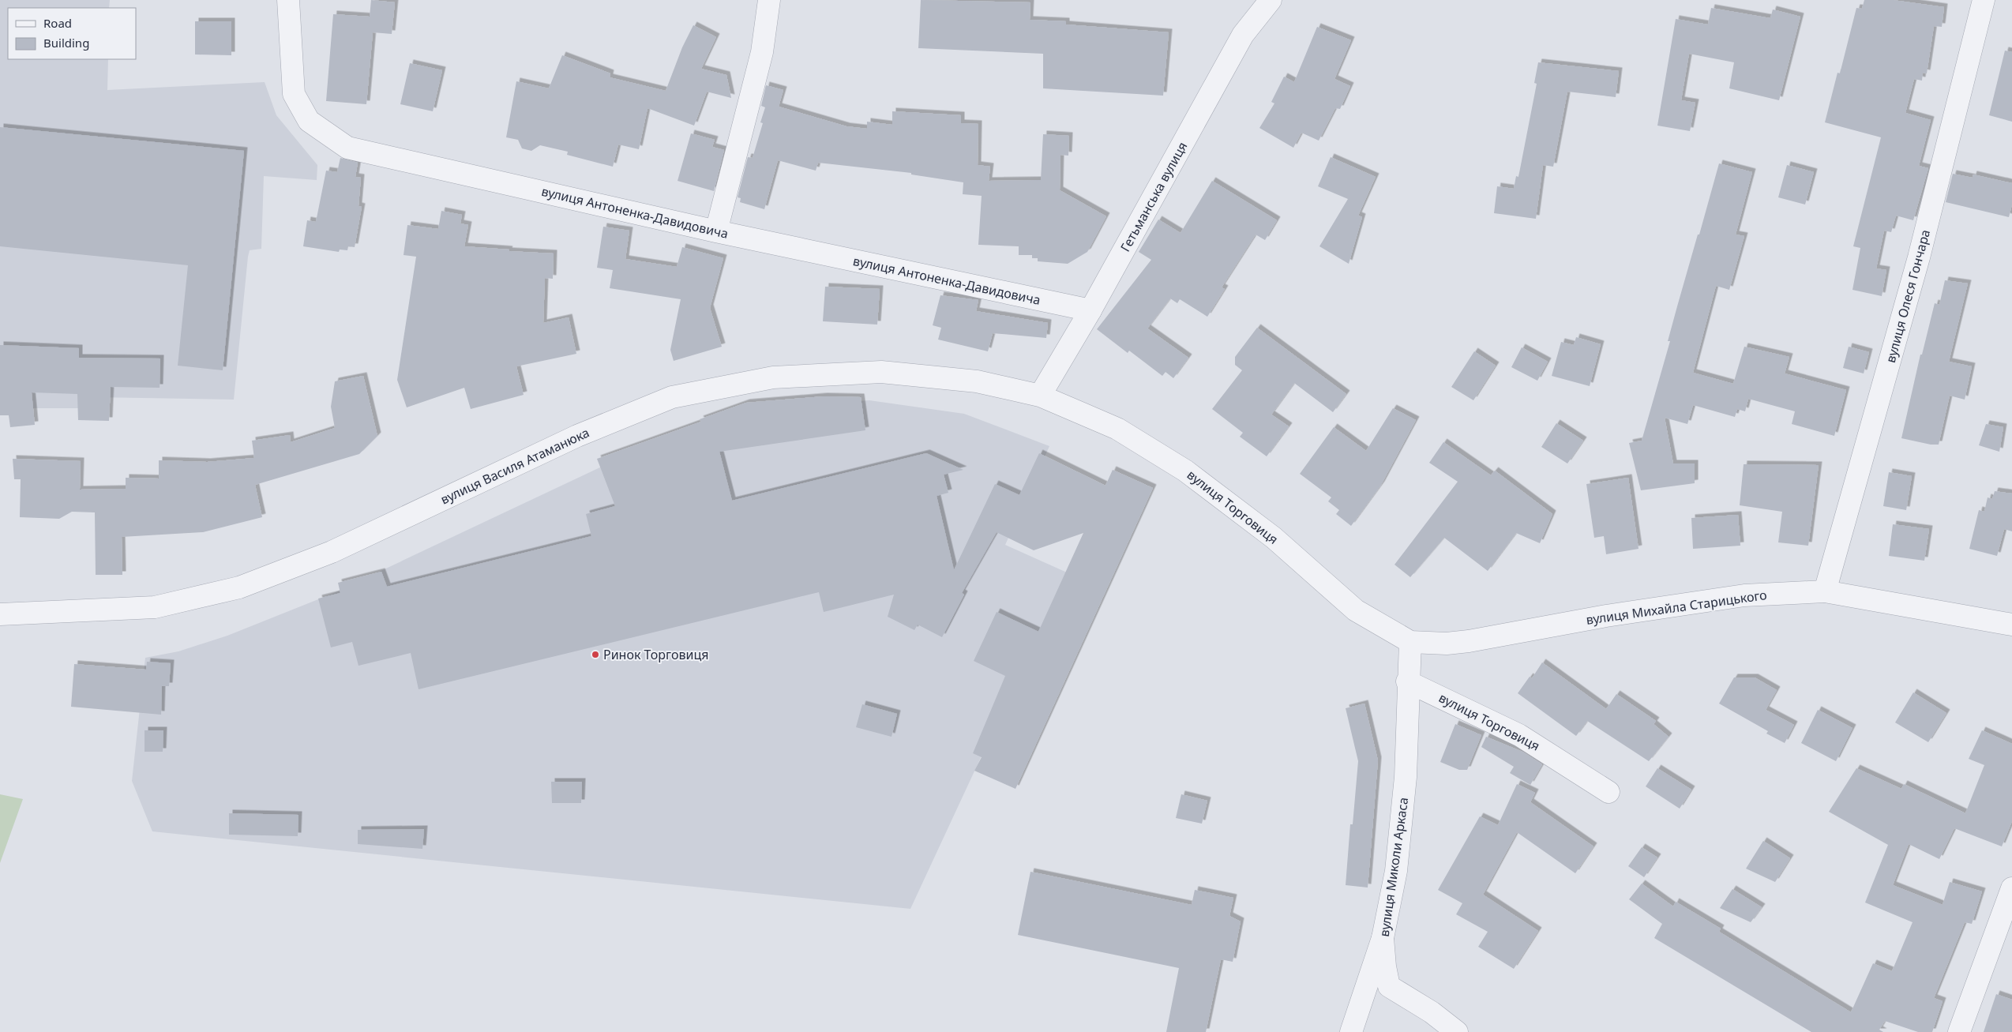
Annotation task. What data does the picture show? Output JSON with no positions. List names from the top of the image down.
{
  "streets": {
    "street": [
      "Гетьманська вулиця",
      "вулиця Антоненка-Давидовича",
      "вулиця Олеся Гончара",
      "вулиця Василя Атаманюка",
      "вулиця Торговиця",
      "вулиця Михайла Старицького",
      "вулиця Миколи Аркаса"
    ]
  },
  "crossings": [
    ["Гетьманська вулиця", "вулиця Антоненка-Давидовича"],
    ["Гетьманська вулиця", "вулиця Василя Атаманюка"],
    ["Гетьманська вулиця", "вулиця Торговиця"],
    ["вулиця Олеся Гончара", "вулиця Михайла Старицького"],
    ["вулиця Василя Атаманюка", "вулиця Торговиця"],
    ["вулиця Торговиця", "вулиця Михайла Старицького"],
    ["вулиця Торговиця", "вулиця Миколи Аркаса"],
    ["вулиця Михайла Старицького", "вулиця Миколи Аркаса"]
  ],
  "places": ["Ринок Торговиця"],
  "legend": ["Road", "Building"]
}
